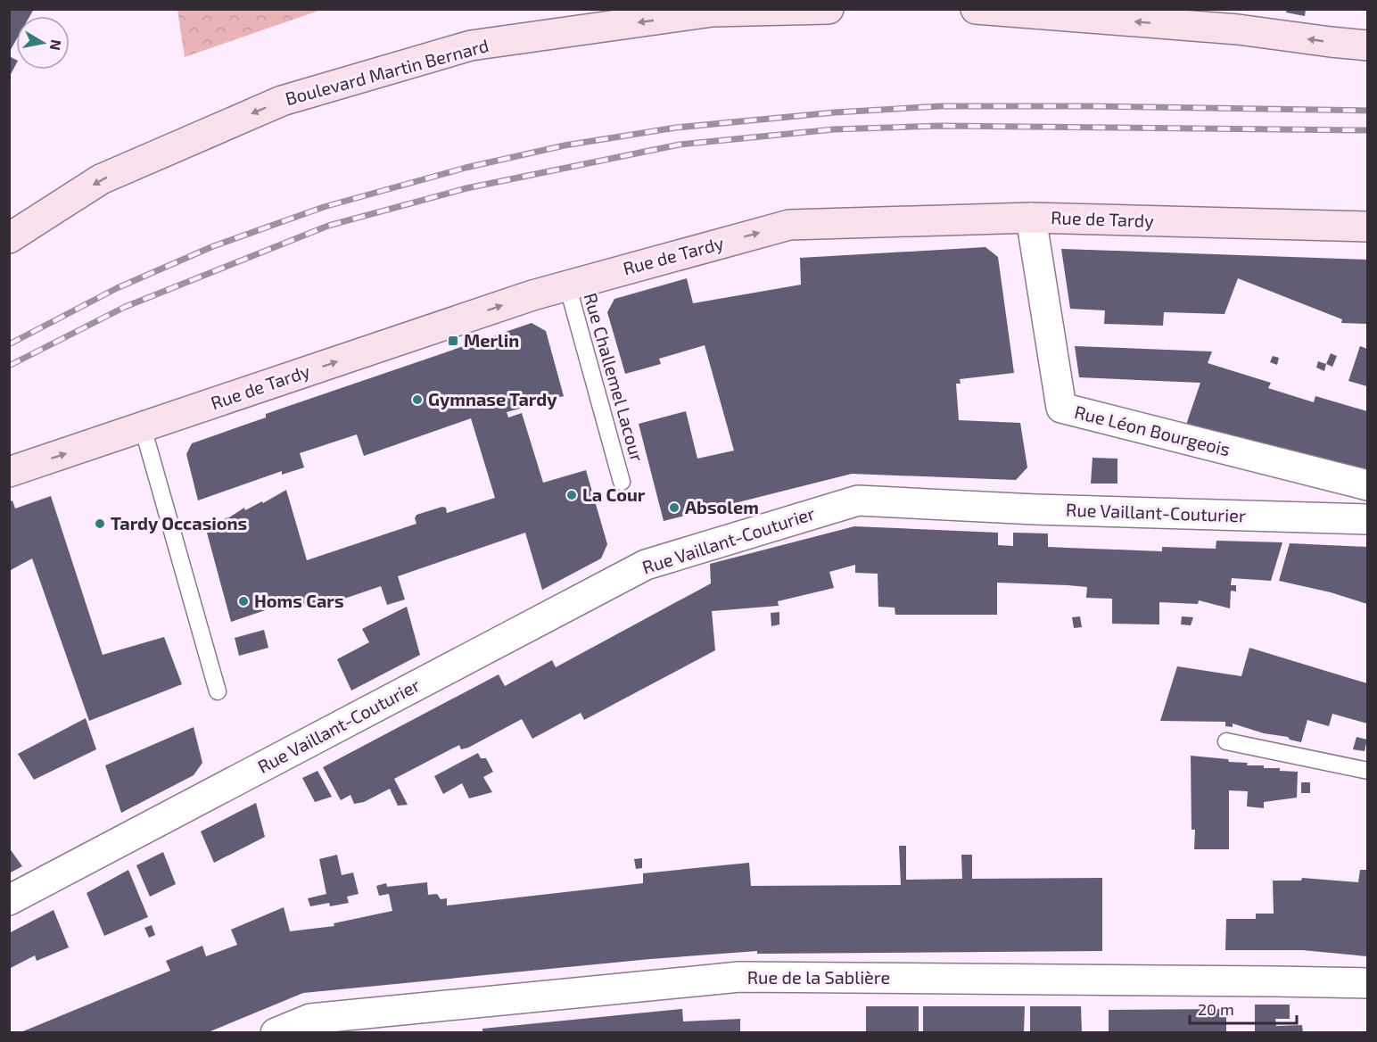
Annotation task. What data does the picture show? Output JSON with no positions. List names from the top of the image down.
{
  "streets": {
    "main road": ["Boulevard Martin Bernard", "Rue de Tardy"],
    "street": ["Rue Léon Bourgeois", "Rue Vaillant-Couturier", "Rue de la Sablière"],
    "lane": ["Rue Challemel Lacour"]
  },
  "crossings": [
    ["Rue de Tardy", "Rue Challemel Lacour"],
    ["Rue de Tardy", "Rue Léon Bourgeois"]
  ],
  "one_way": ["Boulevard Martin Bernard", "Rue de Tardy"],
  "places": {
    "transit": ["Merlin"],
    "other": [
      "Gymnase Tardy",
      "La Cour",
      "Absolem",
      "Tardy Occasions",
      "Homs Cars"
    ]
  },
  "scale_bar": "20 m",
  "north": "right"
}
